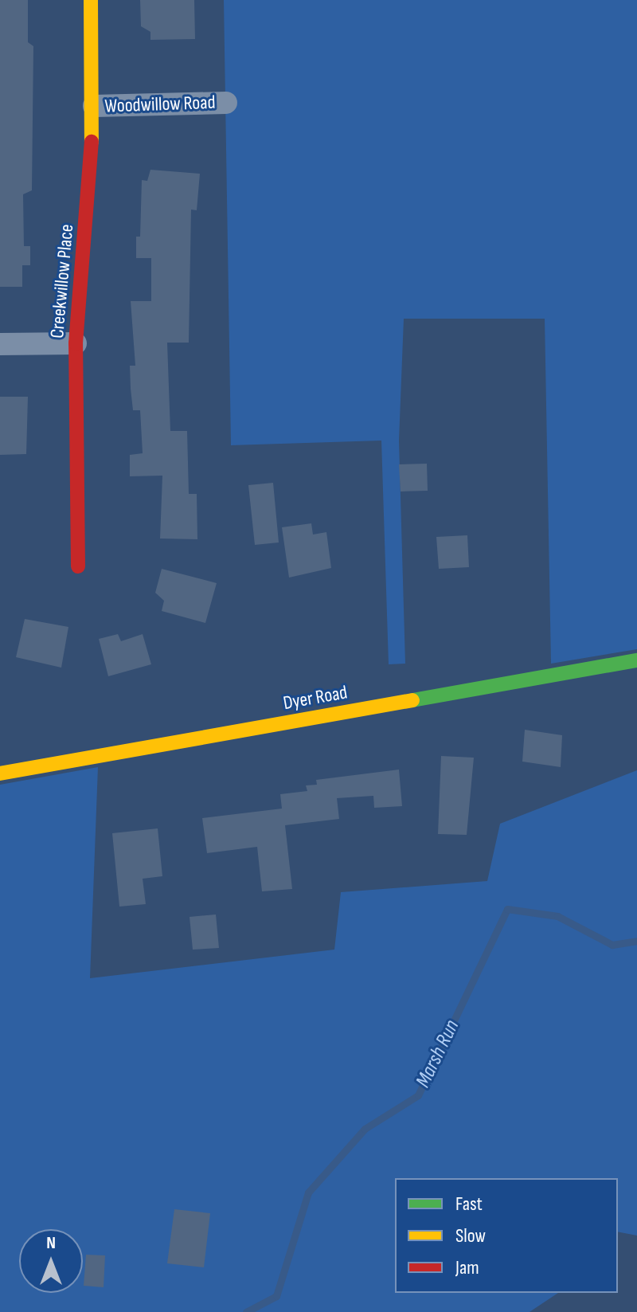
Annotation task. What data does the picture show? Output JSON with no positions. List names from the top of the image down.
{
  "streets": {
    "street": ["Woodwillow Road", "Creekwillow Place", "Dyer Road"]
  },
  "crossings": [
    ["Woodwillow Road", "Creekwillow Place"]
  ],
  "water": ["Marsh Run"],
  "legend": ["Fast", "Slow", "Jam"],
  "north": "top"
}
